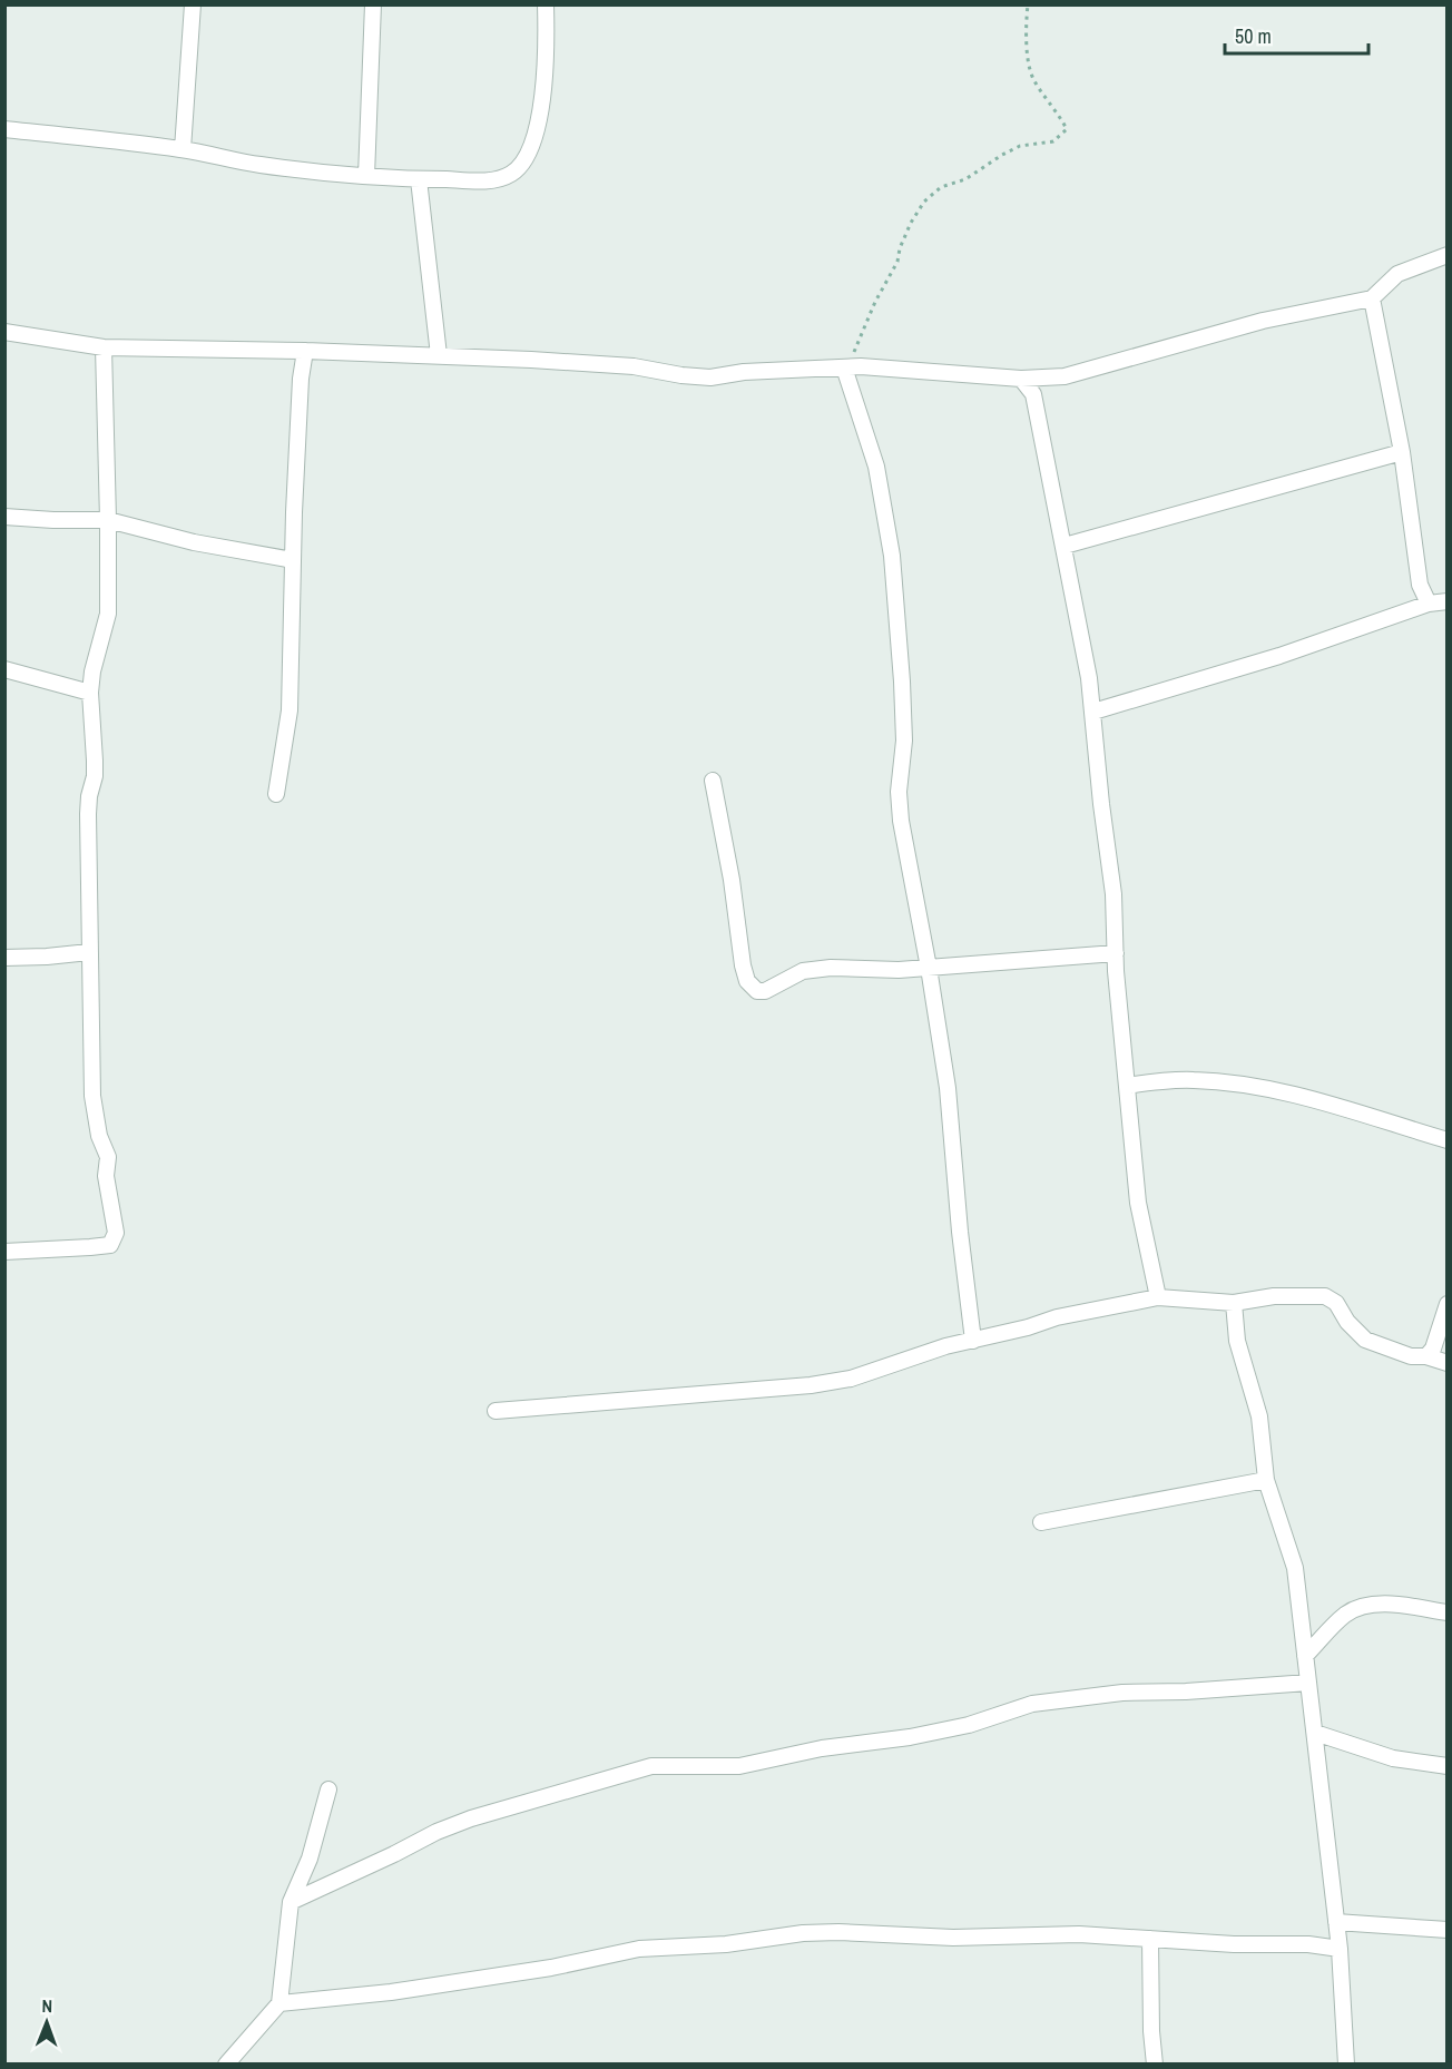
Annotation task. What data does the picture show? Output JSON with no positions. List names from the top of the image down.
{
  "scale_bar": "50 m",
  "north": "top"
}
